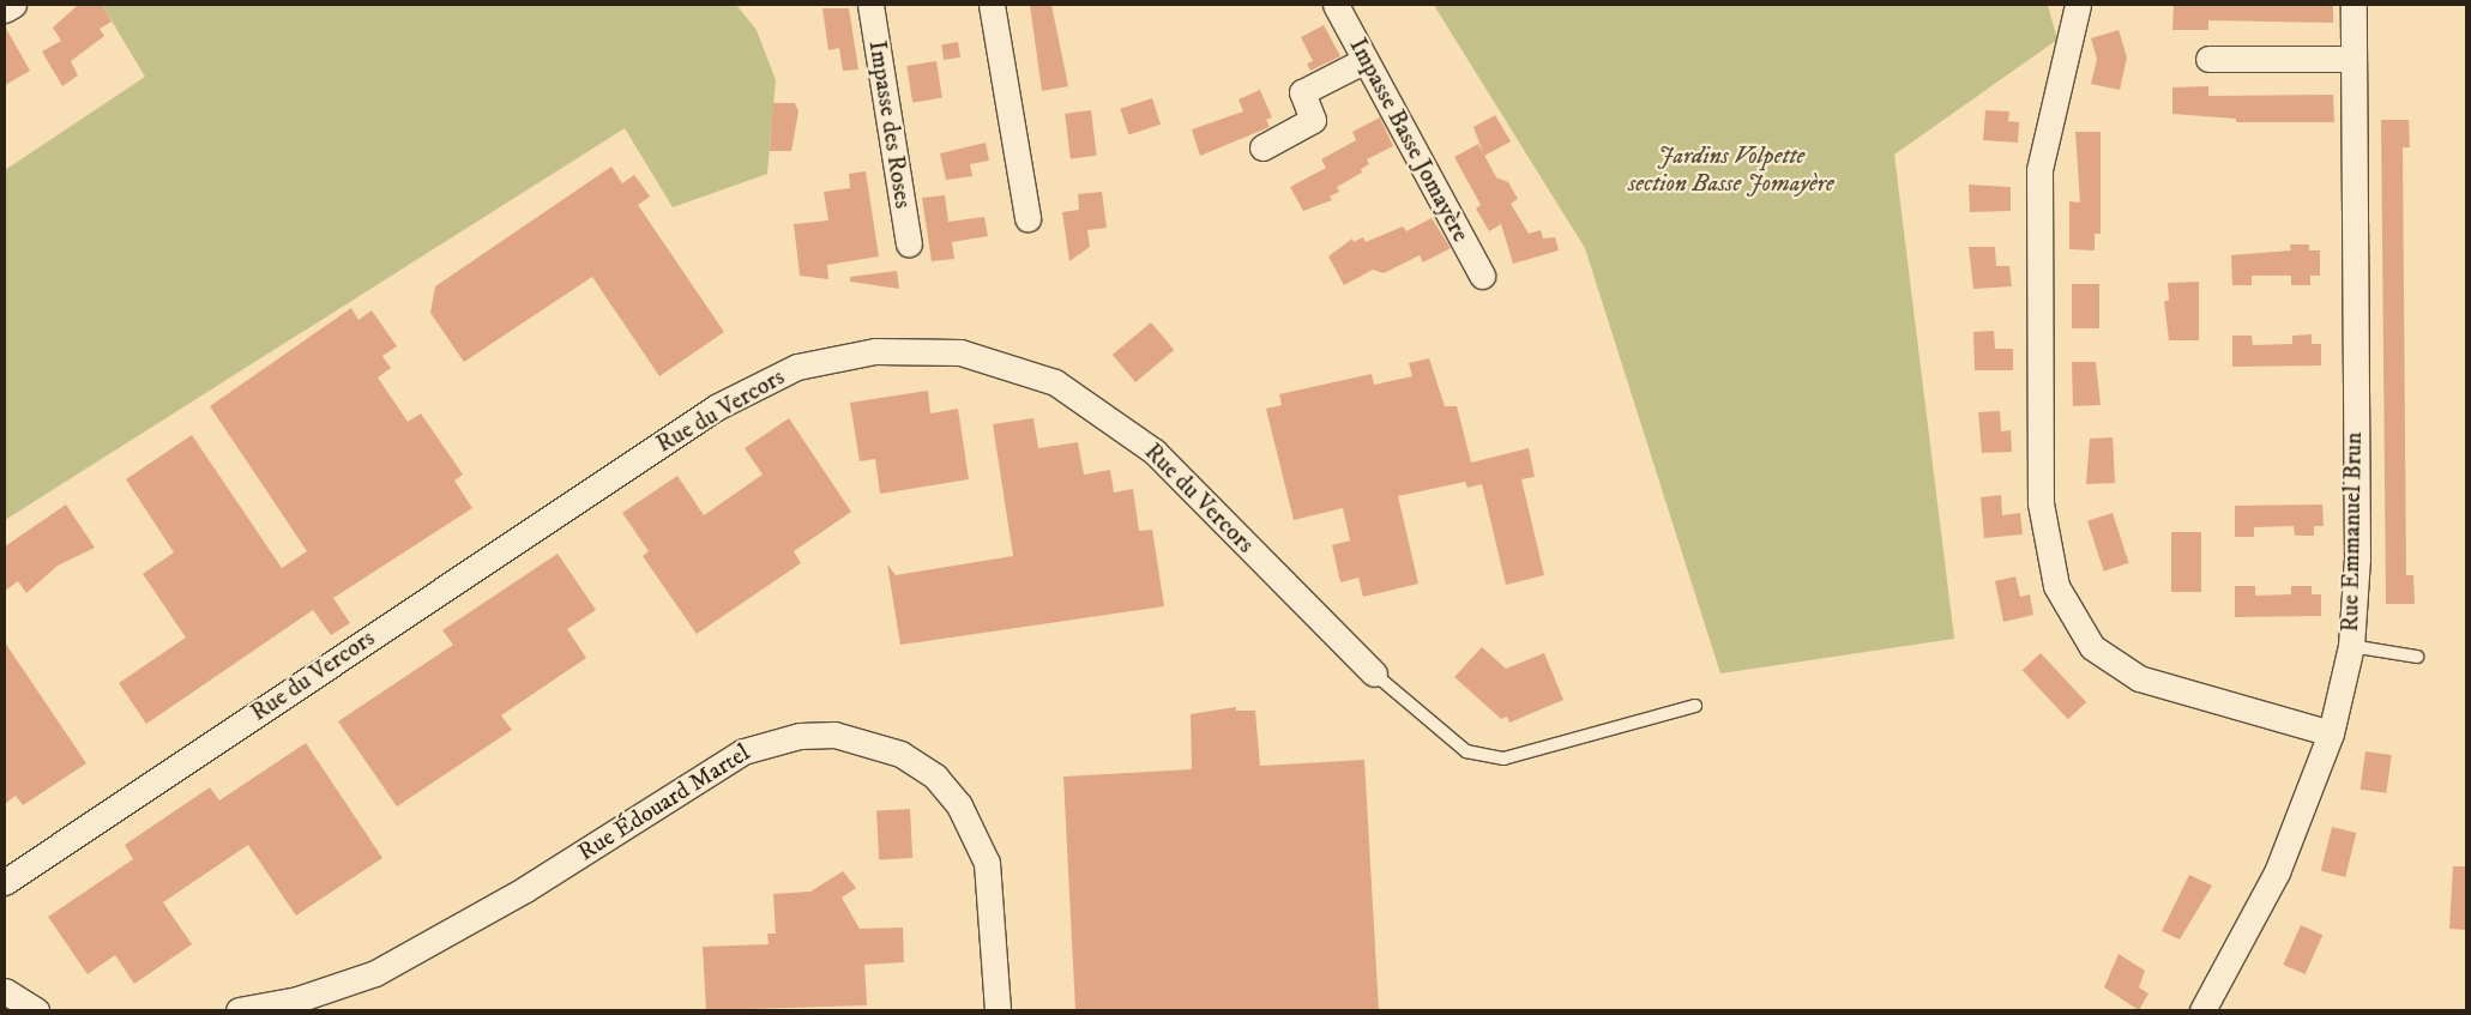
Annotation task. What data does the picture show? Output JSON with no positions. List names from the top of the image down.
{
  "streets": {
    "street": [
      "Impasse des Roses",
      "Impasse Basse Jomayère",
      "Rue du Vercors",
      "Rue Emmanuel Brun",
      "Rue Édouard Martel"
    ]
  },
  "parks": ["Jardins Volpette section Basse Jomayère"]
}
